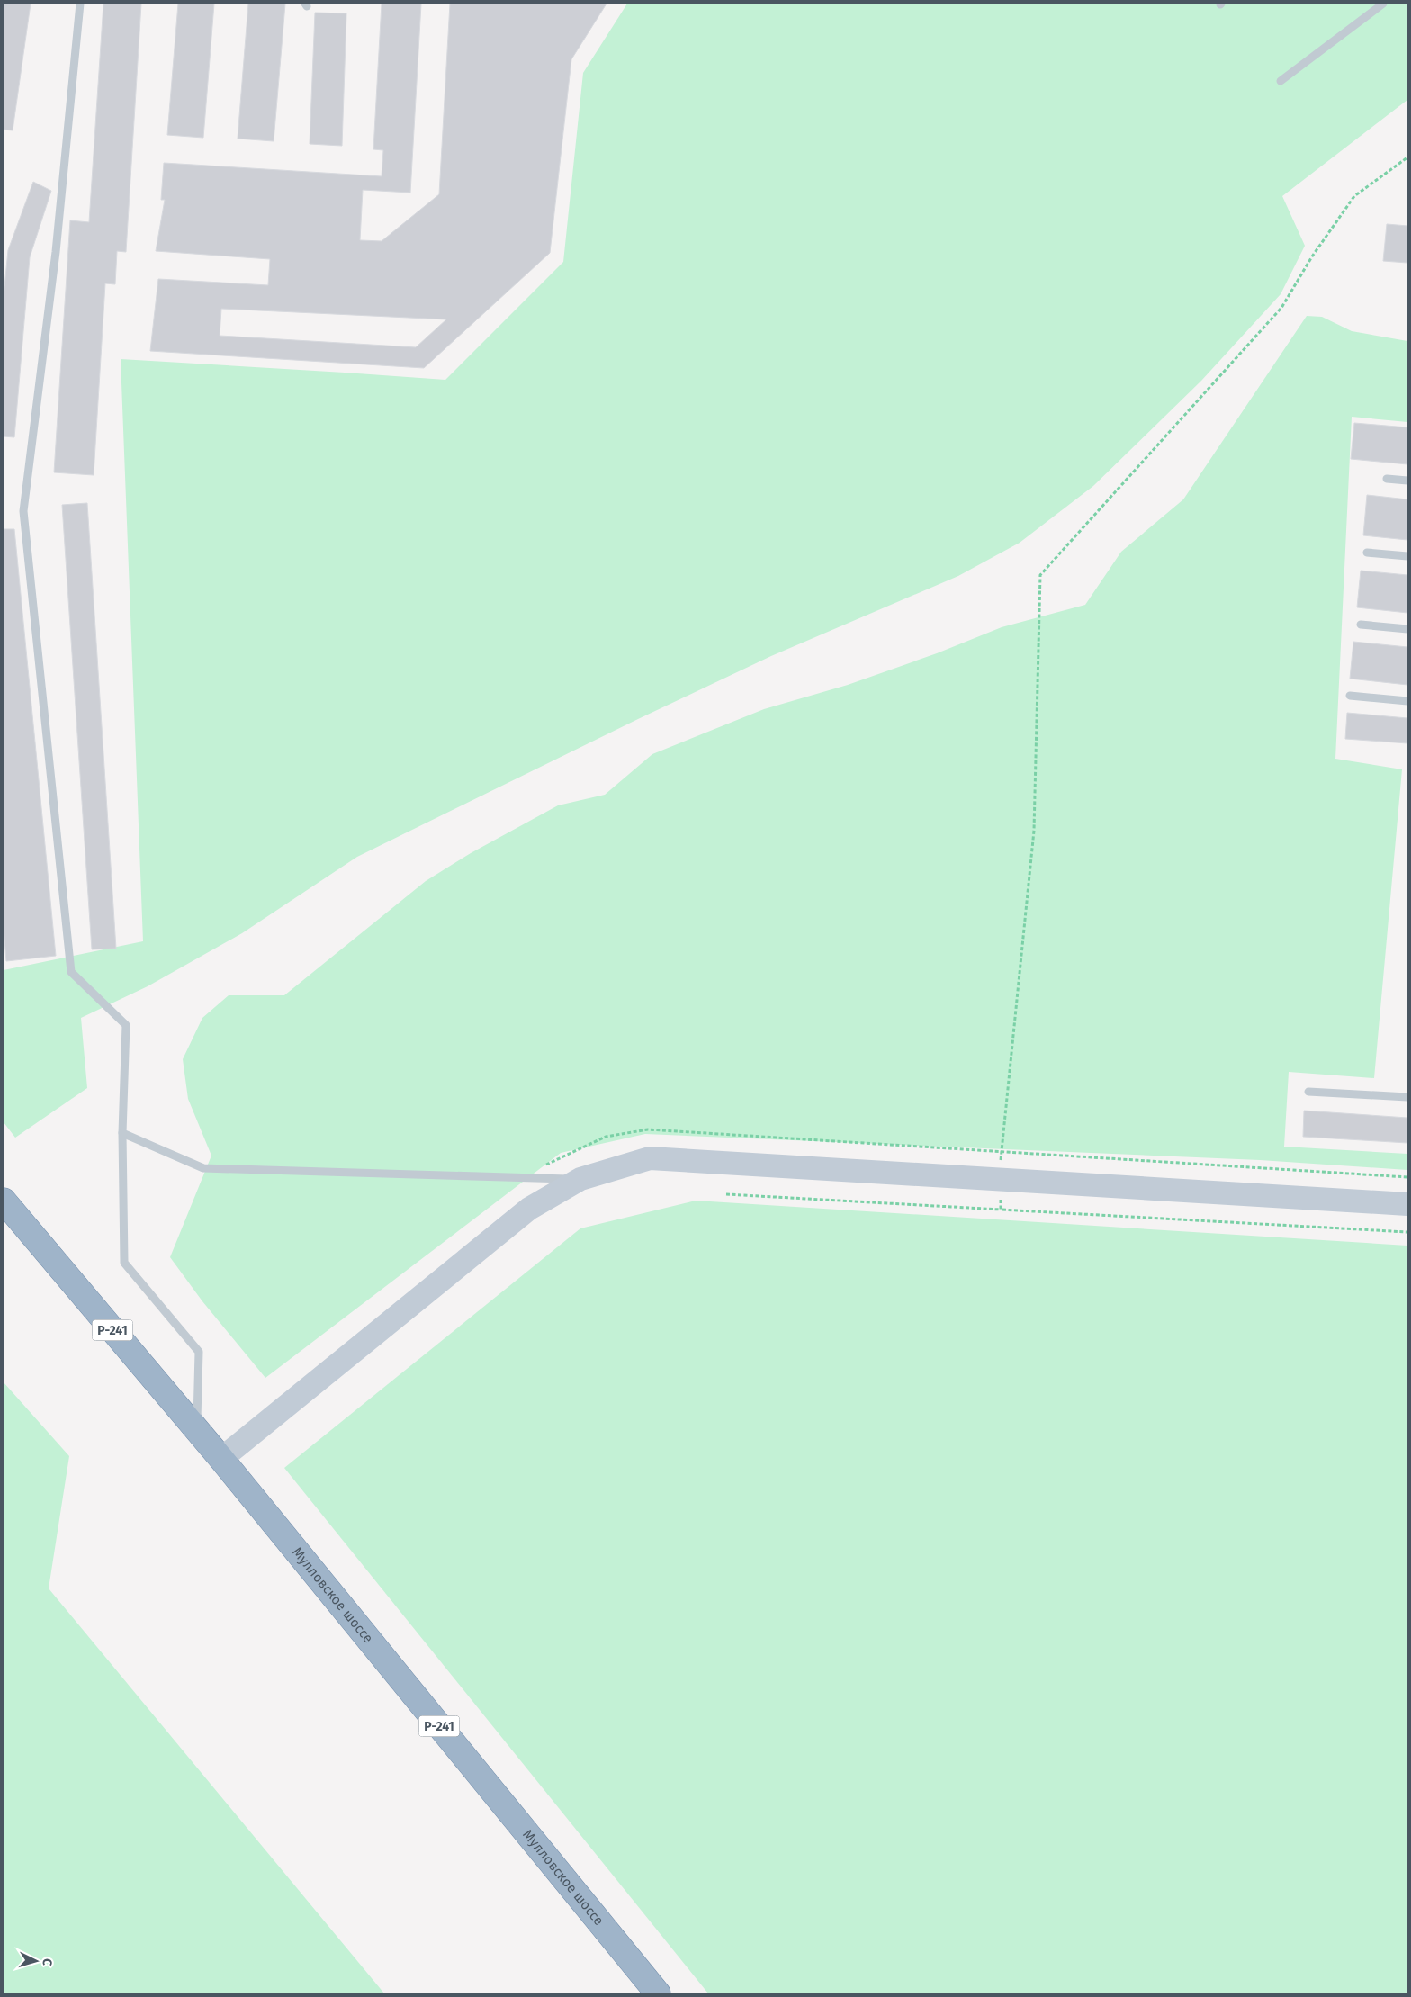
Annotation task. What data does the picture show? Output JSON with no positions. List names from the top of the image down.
{
  "streets": {
    "highway": ["Р-241", "Мулловское шоссе"]
  },
  "north": "right"
}
